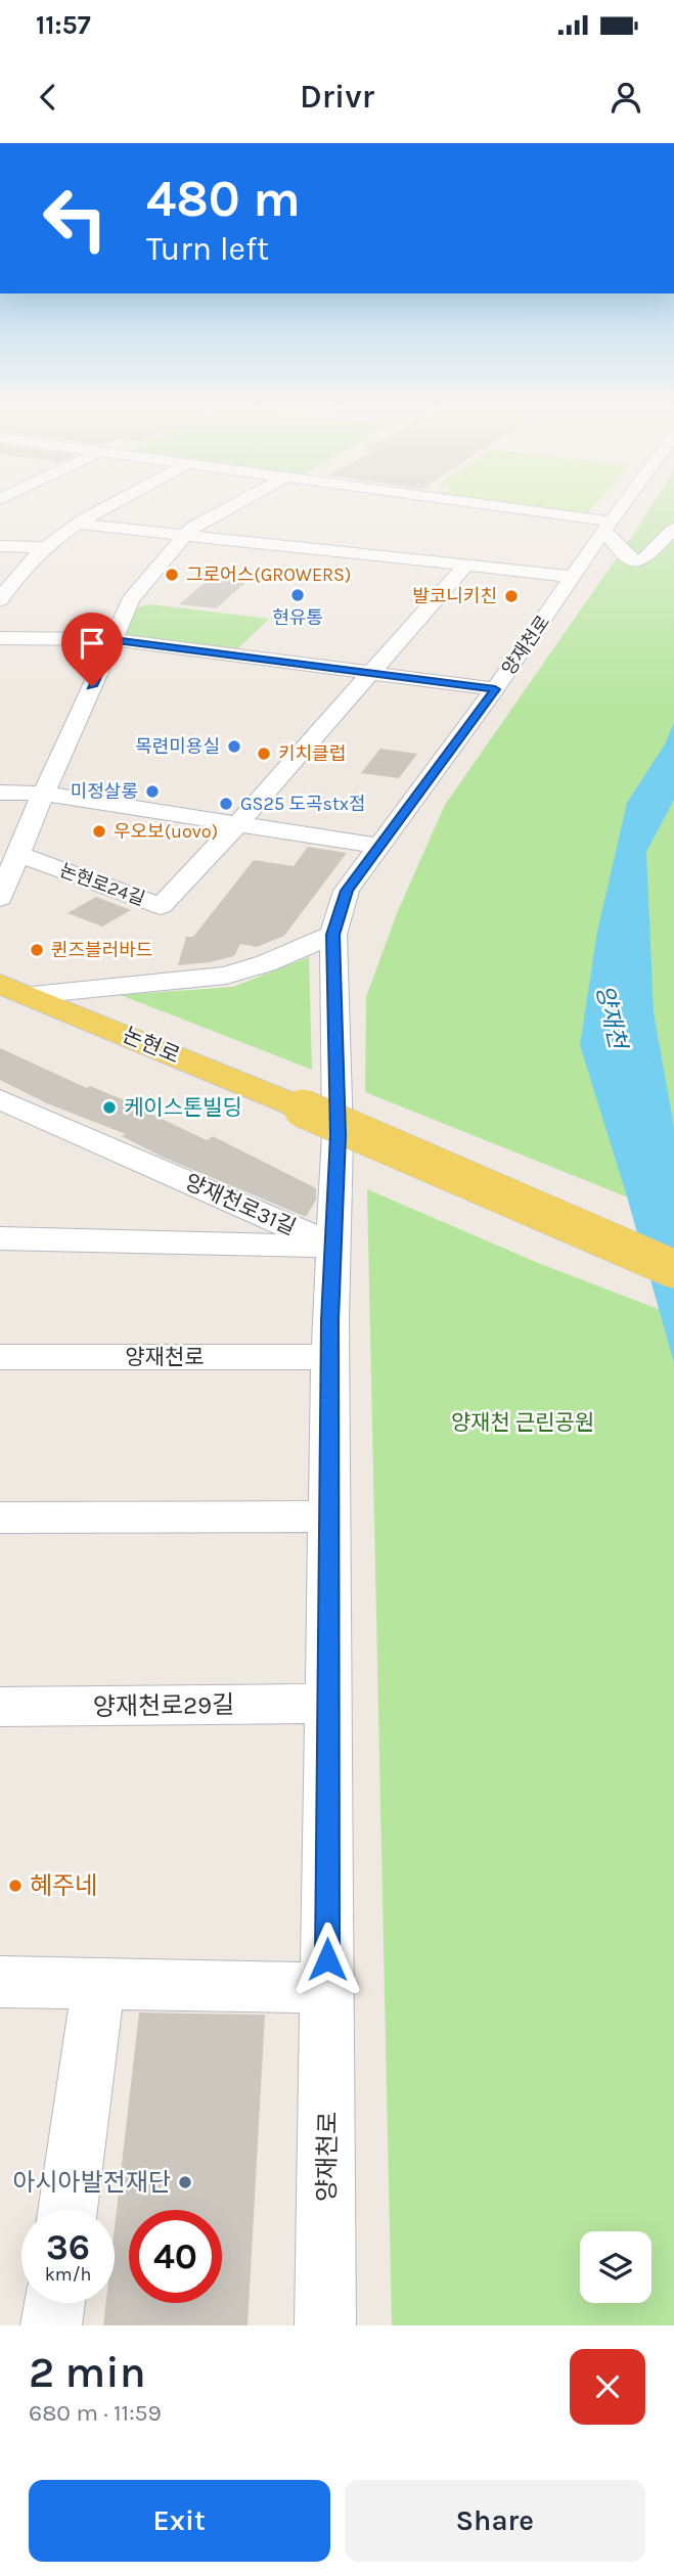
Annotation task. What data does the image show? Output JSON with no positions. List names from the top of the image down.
{
  "streets": {
    "main road": ["논현로"],
    "street": [
      "양재천로",
      "논현로24길",
      "양재천로31길",
      "양재천로29길"
    ]
  },
  "crossings": [
    ["양재천로", "양재천로31길"],
    ["양재천로", "양재천로29길"]
  ],
  "water": ["양재천"],
  "parks": ["양재천 근린공원"],
  "places": [
    "그로어스(GROWERS)",
    "현유통",
    "발코니키친",
    "목련미용실",
    "키치클럽",
    "미정살롱",
    "GS25 도곡stx점",
    "우오보(uovo)",
    "퀸즈블러바드",
    "케이스톤빌딩",
    "혜주네",
    "아시아발전재단"
  ],
  "page": {
    "status": "11:57",
    "header": "Drivr",
    "turn": ["480 m", "Turn left"],
    "speed": "36 km/h",
    "limit": "40",
    "heading": ["2 min", "680 m · 11:59"],
    "buttons": ["Exit", "Share"]
  }
}
